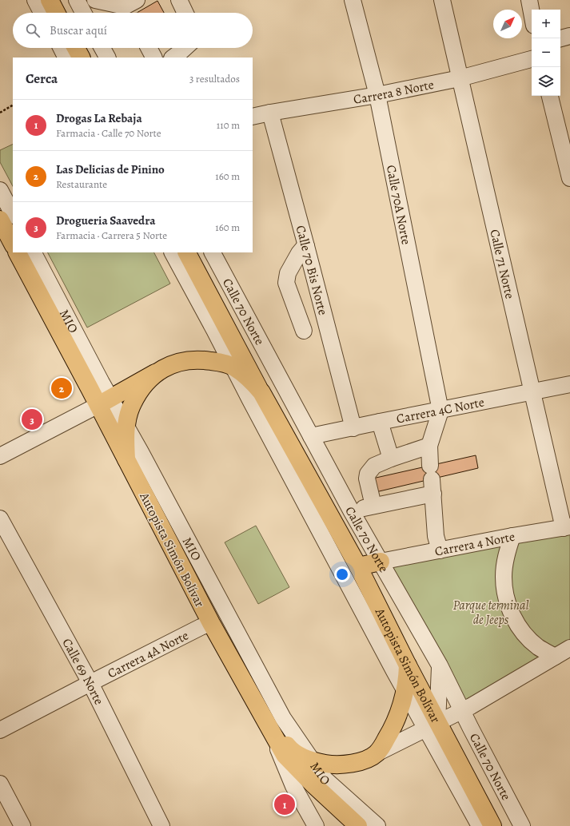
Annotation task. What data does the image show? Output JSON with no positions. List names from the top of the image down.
{
  "streets": {
    "main road": ["Autopista Simón Bolívar"],
    "street": [
      "Carrera 8 Norte",
      "Calle 70A Norte",
      "Calle 71 Norte",
      "Calle 70 Bis Norte",
      "Calle 70 Norte",
      "MIO",
      "Carrera 4C Norte",
      "Carrera 4 Norte",
      "Carrera 4A Norte",
      "Calle 69 Norte"
    ]
  },
  "crossings": [
    ["Carrera 8 Norte", "Calle 70A Norte"],
    ["Carrera 8 Norte", "Calle 71 Norte"],
    ["Carrera 8 Norte", "Calle 70 Bis Norte"],
    ["Calle 70A Norte", "Carrera 4C Norte"],
    ["Calle 71 Norte", "Carrera 4C Norte"],
    ["Calle 71 Norte", "Carrera 4 Norte"],
    ["Calle 70 Bis Norte", "Carrera 4C Norte"],
    ["Calle 70 Norte", "Carrera 4C Norte"],
    ["Calle 70 Norte", "Carrera 4 Norte"],
    ["MIO", "Autopista Simón Bolívar"],
    ["Autopista Simón Bolívar", "Carrera 4A Norte"],
    ["Carrera 4A Norte", "Calle 69 Norte"]
  ],
  "parks": ["Parque terminal de Jeeps"],
  "north": "top right",
  "page": {
    "map_buttons": ["+", "−"],
    "search": "Buscar aquí",
    "heading": ["Cerca", "3 resultados"],
    "list": [
      {
        "mark": "1",
        "name": "Drogas La Rebaja",
        "note": "Farmacia · Calle 70 Norte",
        "value": "110 m"
      },
      {
        "mark": "2",
        "name": "Las Delicias de Pinino",
        "note": "Restaurante",
        "value": "160 m"
      },
      {
        "mark": "3",
        "name": "Drogueria Saavedra",
        "note": "Farmacia · Carrera 5 Norte",
        "value": "160 m"
      }
    ],
    "pins": ["2", "3", "1"]
  }
}
